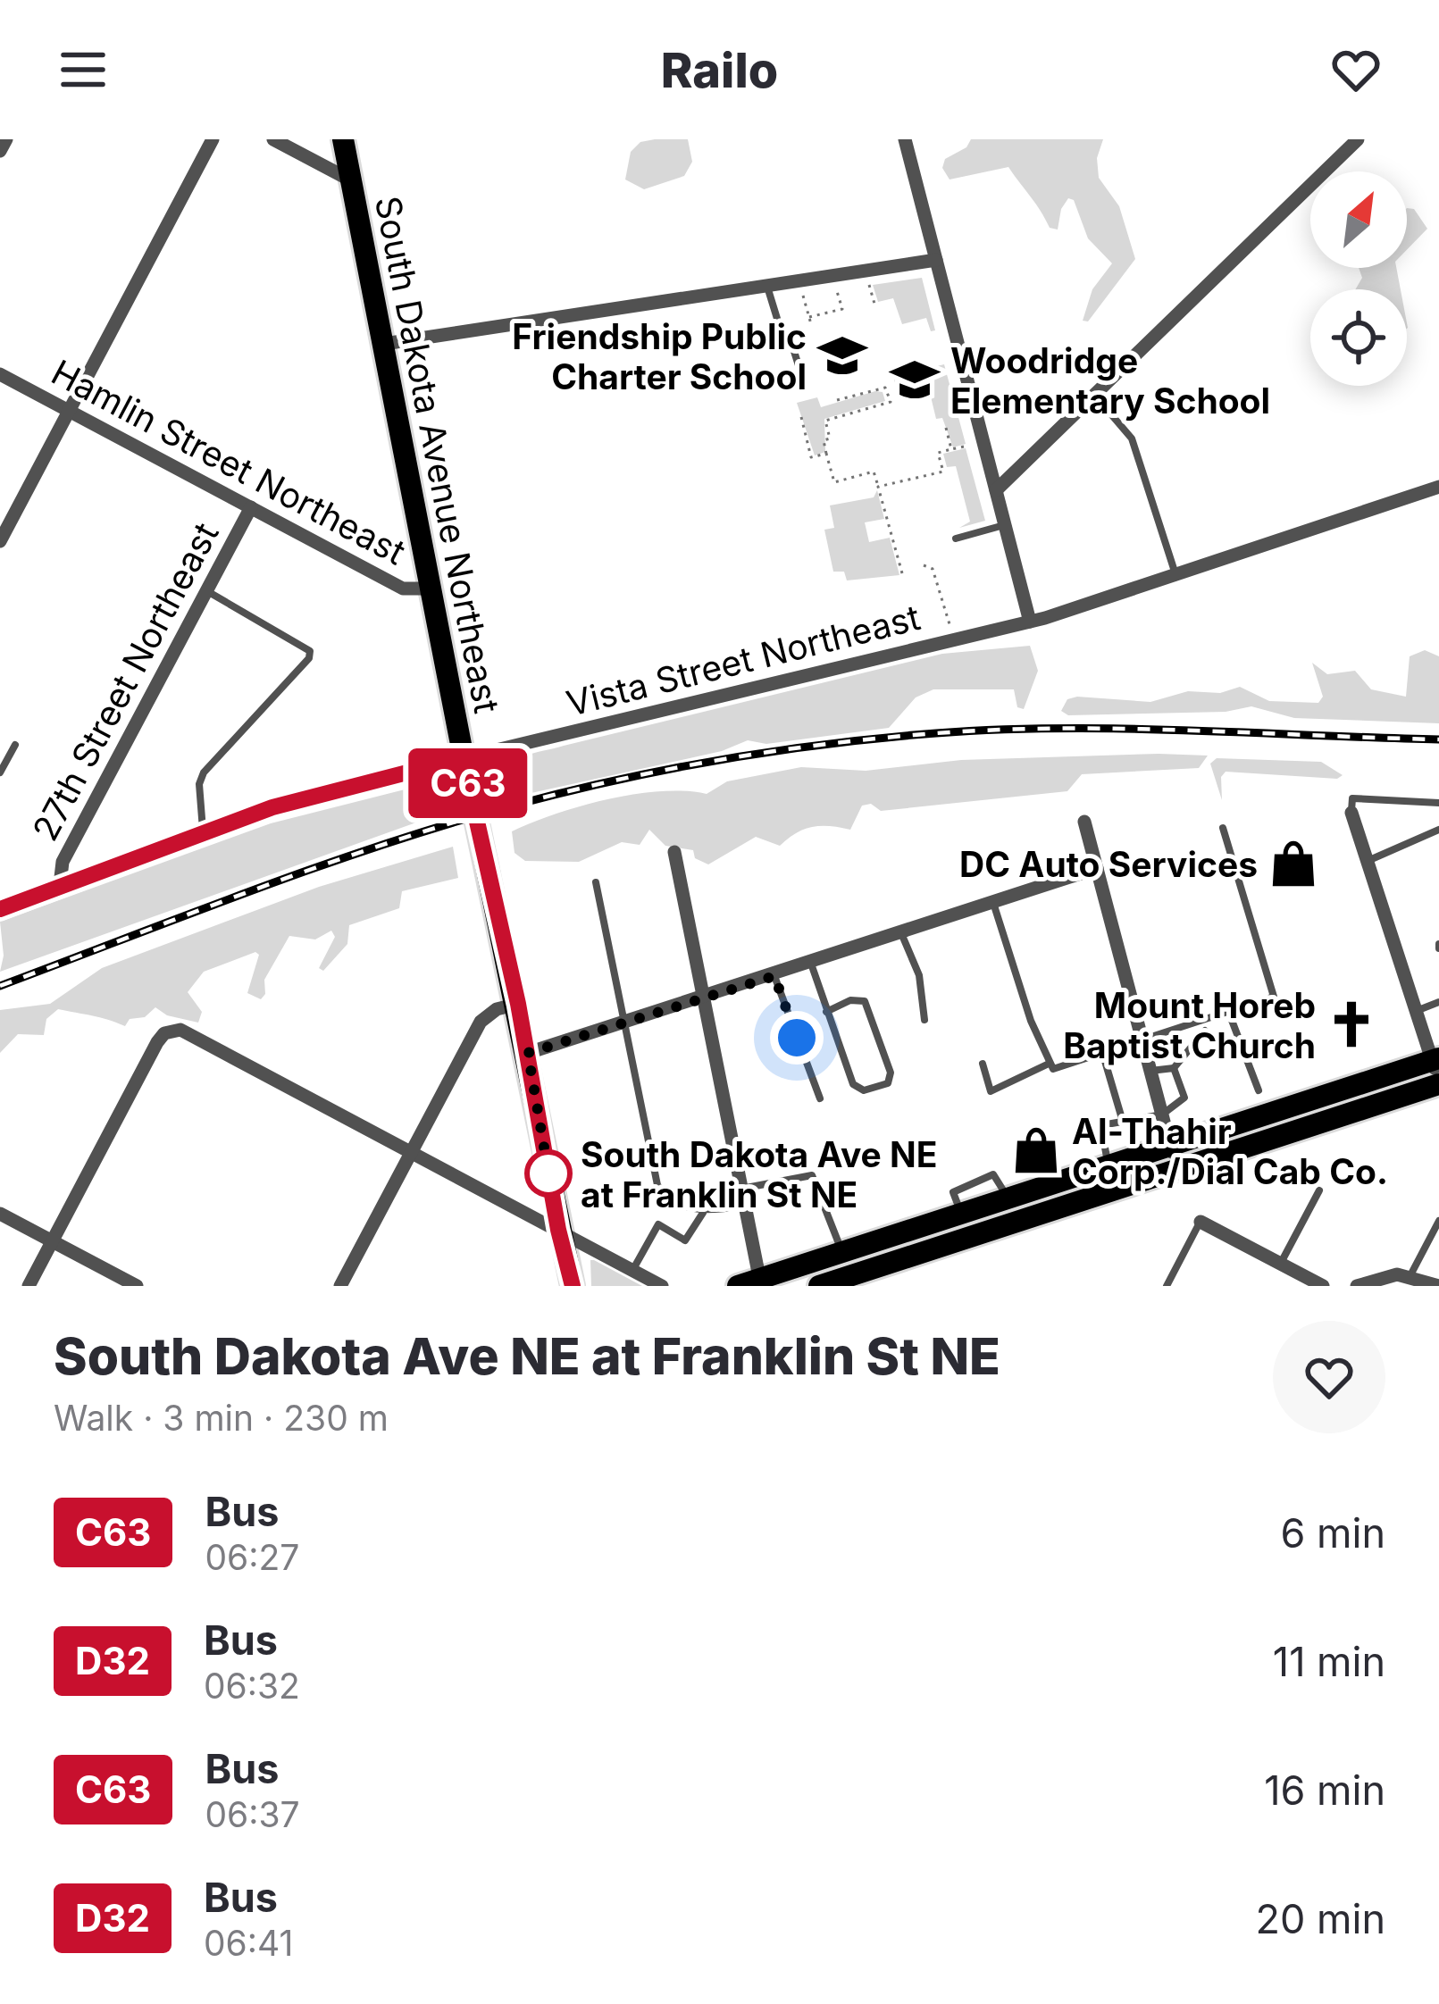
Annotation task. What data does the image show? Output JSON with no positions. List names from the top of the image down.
{
  "streets": {
    "main road": ["South Dakota Avenue Northeast"],
    "street": ["Hamlin Street Northeast", "Vista Street Northeast", "27th Street Northeast"]
  },
  "crossings": [
    ["South Dakota Avenue Northeast", "Hamlin Street Northeast"],
    ["South Dakota Avenue Northeast", "Vista Street Northeast"],
    ["Hamlin Street Northeast", "27th Street Northeast"],
    ["Vista Street Northeast", "27th Street Northeast"]
  ],
  "places": {
    "school or university": ["Friendship Public Charter School", "Woodridge Elementary School"],
    "shop": ["DC Auto Services", "Al-Thahir Corp./Dial Cab Co."],
    "church": ["Mount Horeb Baptist Church"],
    "other": ["South Dakota Ave NE at Franklin St NE"]
  },
  "lines": ["bus line C63"],
  "north": "top right",
  "page": {
    "header": "Railo",
    "on_map": "C63",
    "heading": ["South Dakota Ave NE at Franklin St NE", "Walk · 3 min · 230 m"],
    "list": [
      {
        "mark": "C63",
        "name": "Bus",
        "note": "06:27",
        "value": "6 min"
      },
      {
        "mark": "D32",
        "name": "Bus",
        "note": "06:32",
        "value": "11 min"
      },
      {
        "mark": "C63",
        "name": "Bus",
        "note": "06:37",
        "value": "16 min"
      },
      {
        "mark": "D32",
        "name": "Bus",
        "note": "06:41",
        "value": "20 min"
      }
    ]
  }
}
